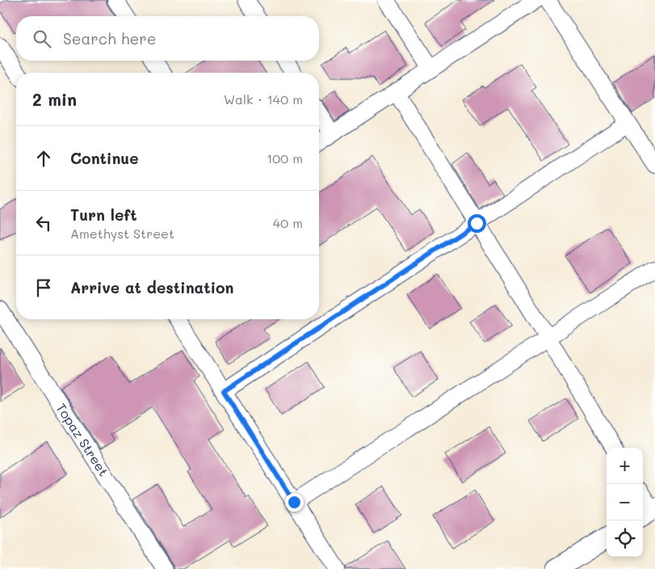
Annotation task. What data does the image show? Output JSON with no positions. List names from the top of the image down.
{
  "streets": {
    "street": ["Topaz Street"]
  },
  "page": {
    "search": "Search here",
    "heading": ["2 min", "Walk · 140 m"],
    "list": [
      ["Continue", "100 m"],
      ["Turn left", "Amethyst Street", "40 m"],
      "Arrive at destination"
    ],
    "map_buttons": ["+", "−"]
  }
}
